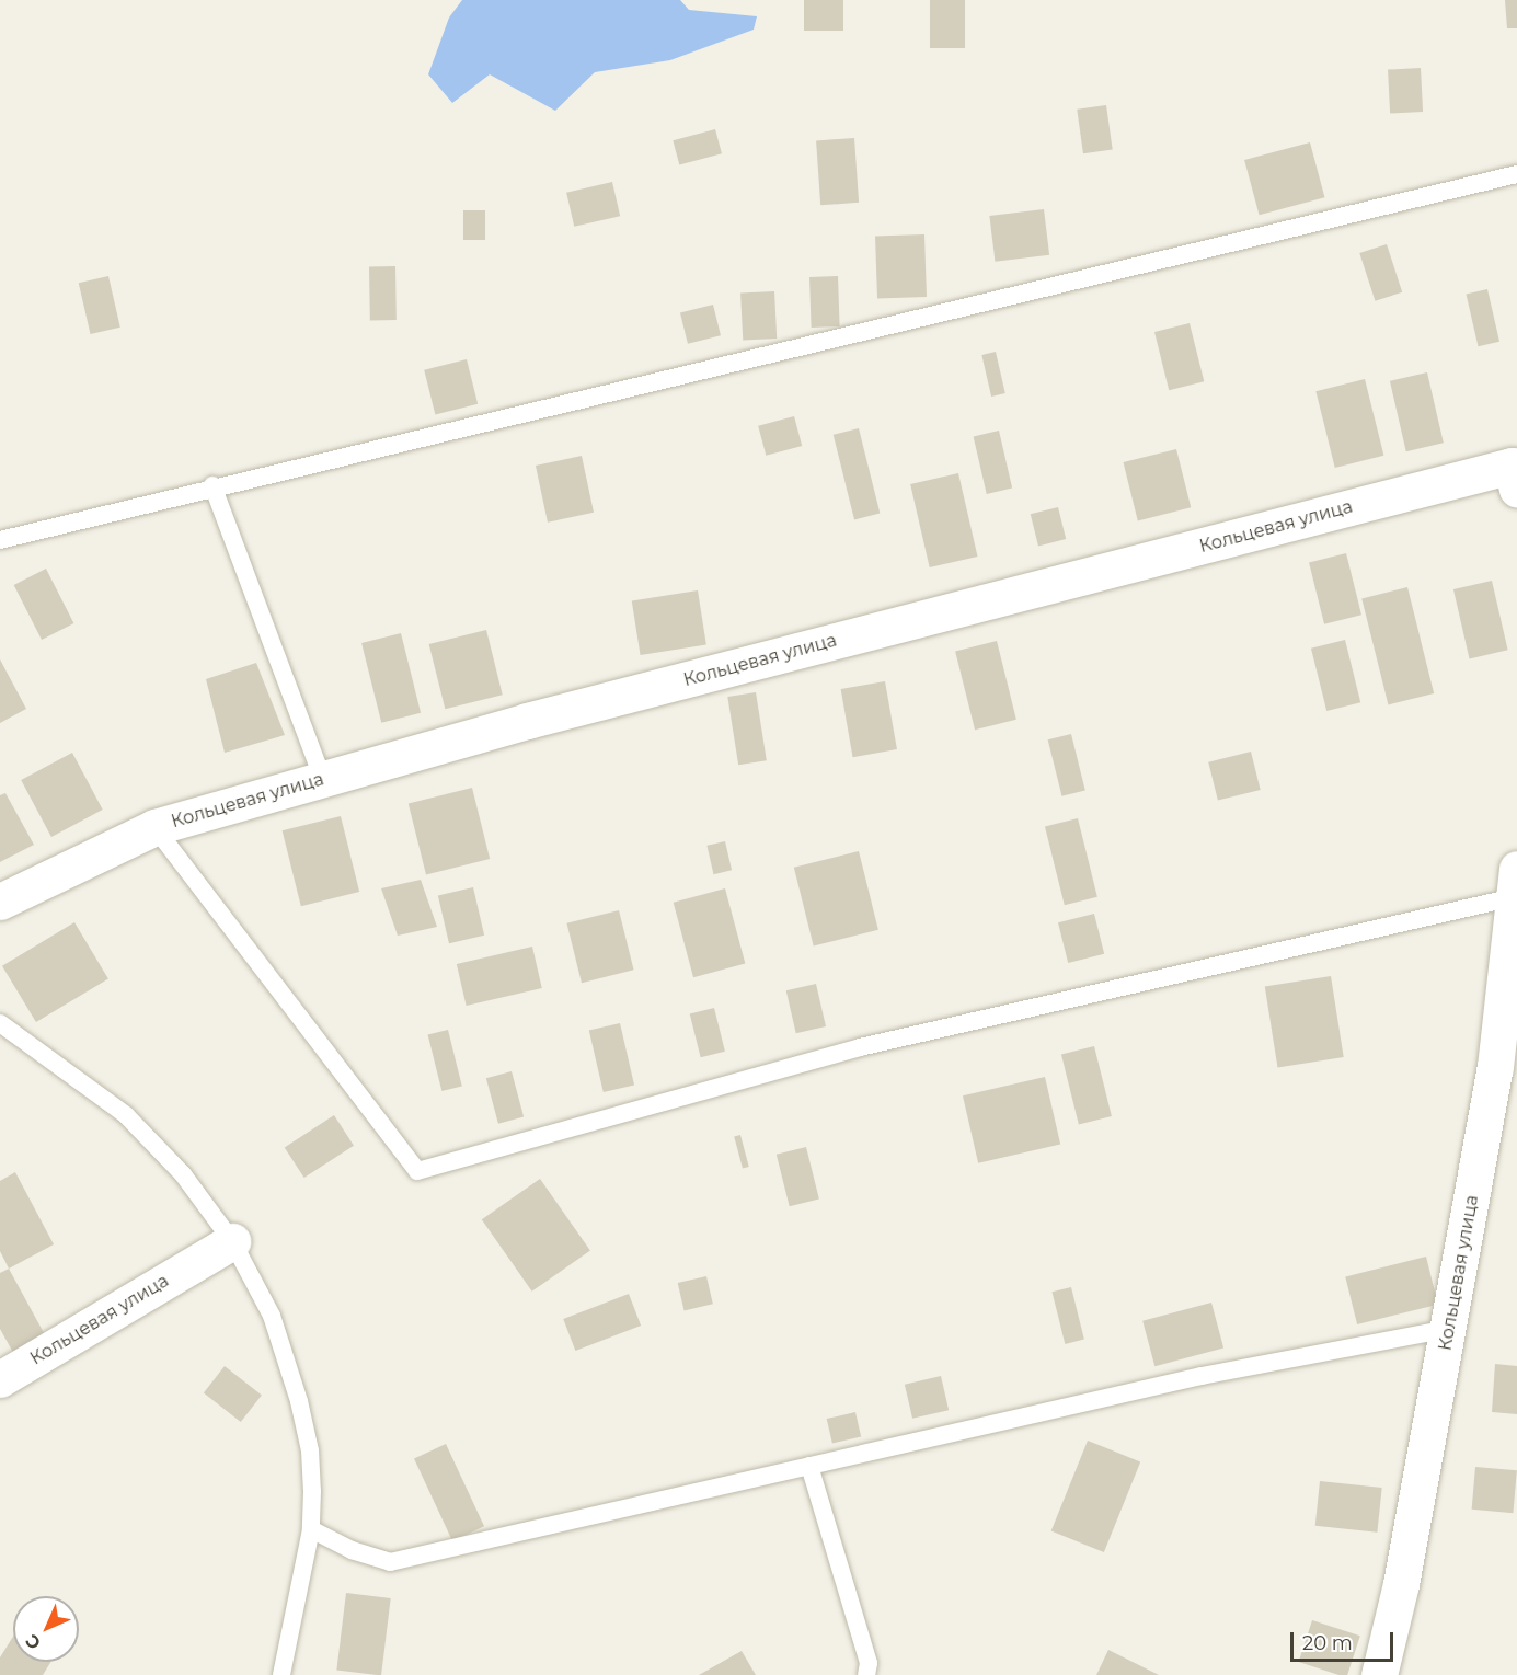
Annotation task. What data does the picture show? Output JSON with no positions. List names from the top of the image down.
{
  "streets": {
    "street": ["Кольцевая улица"]
  },
  "scale_bar": "20 m",
  "north": "bottom left"
}
